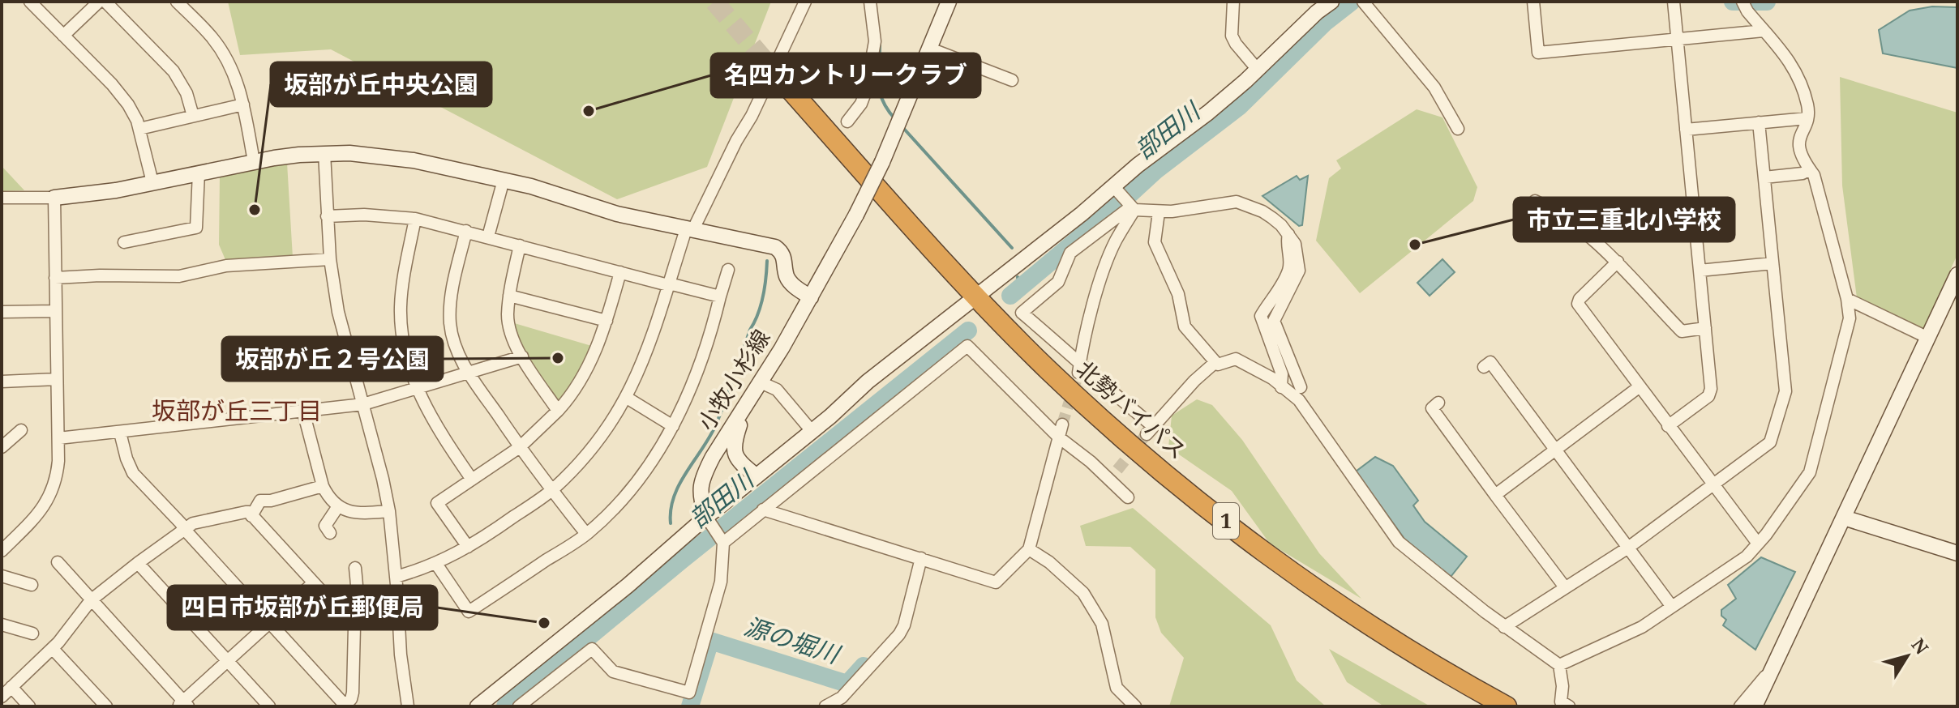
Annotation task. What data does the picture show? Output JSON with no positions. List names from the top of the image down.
{
  "streets": {
    "highway": ["北勢バイパス", "1"],
    "street": ["小牧小杉線"]
  },
  "districts": ["坂部が丘三丁目"],
  "water": ["部田川", "源の堀川"],
  "places": [
    "名四カントリークラブ",
    "坂部が丘中央公園",
    "市立三重北小学校",
    "坂部が丘２号公園",
    "四日市坂部が丘郵便局"
  ],
  "north": "top right"
}
